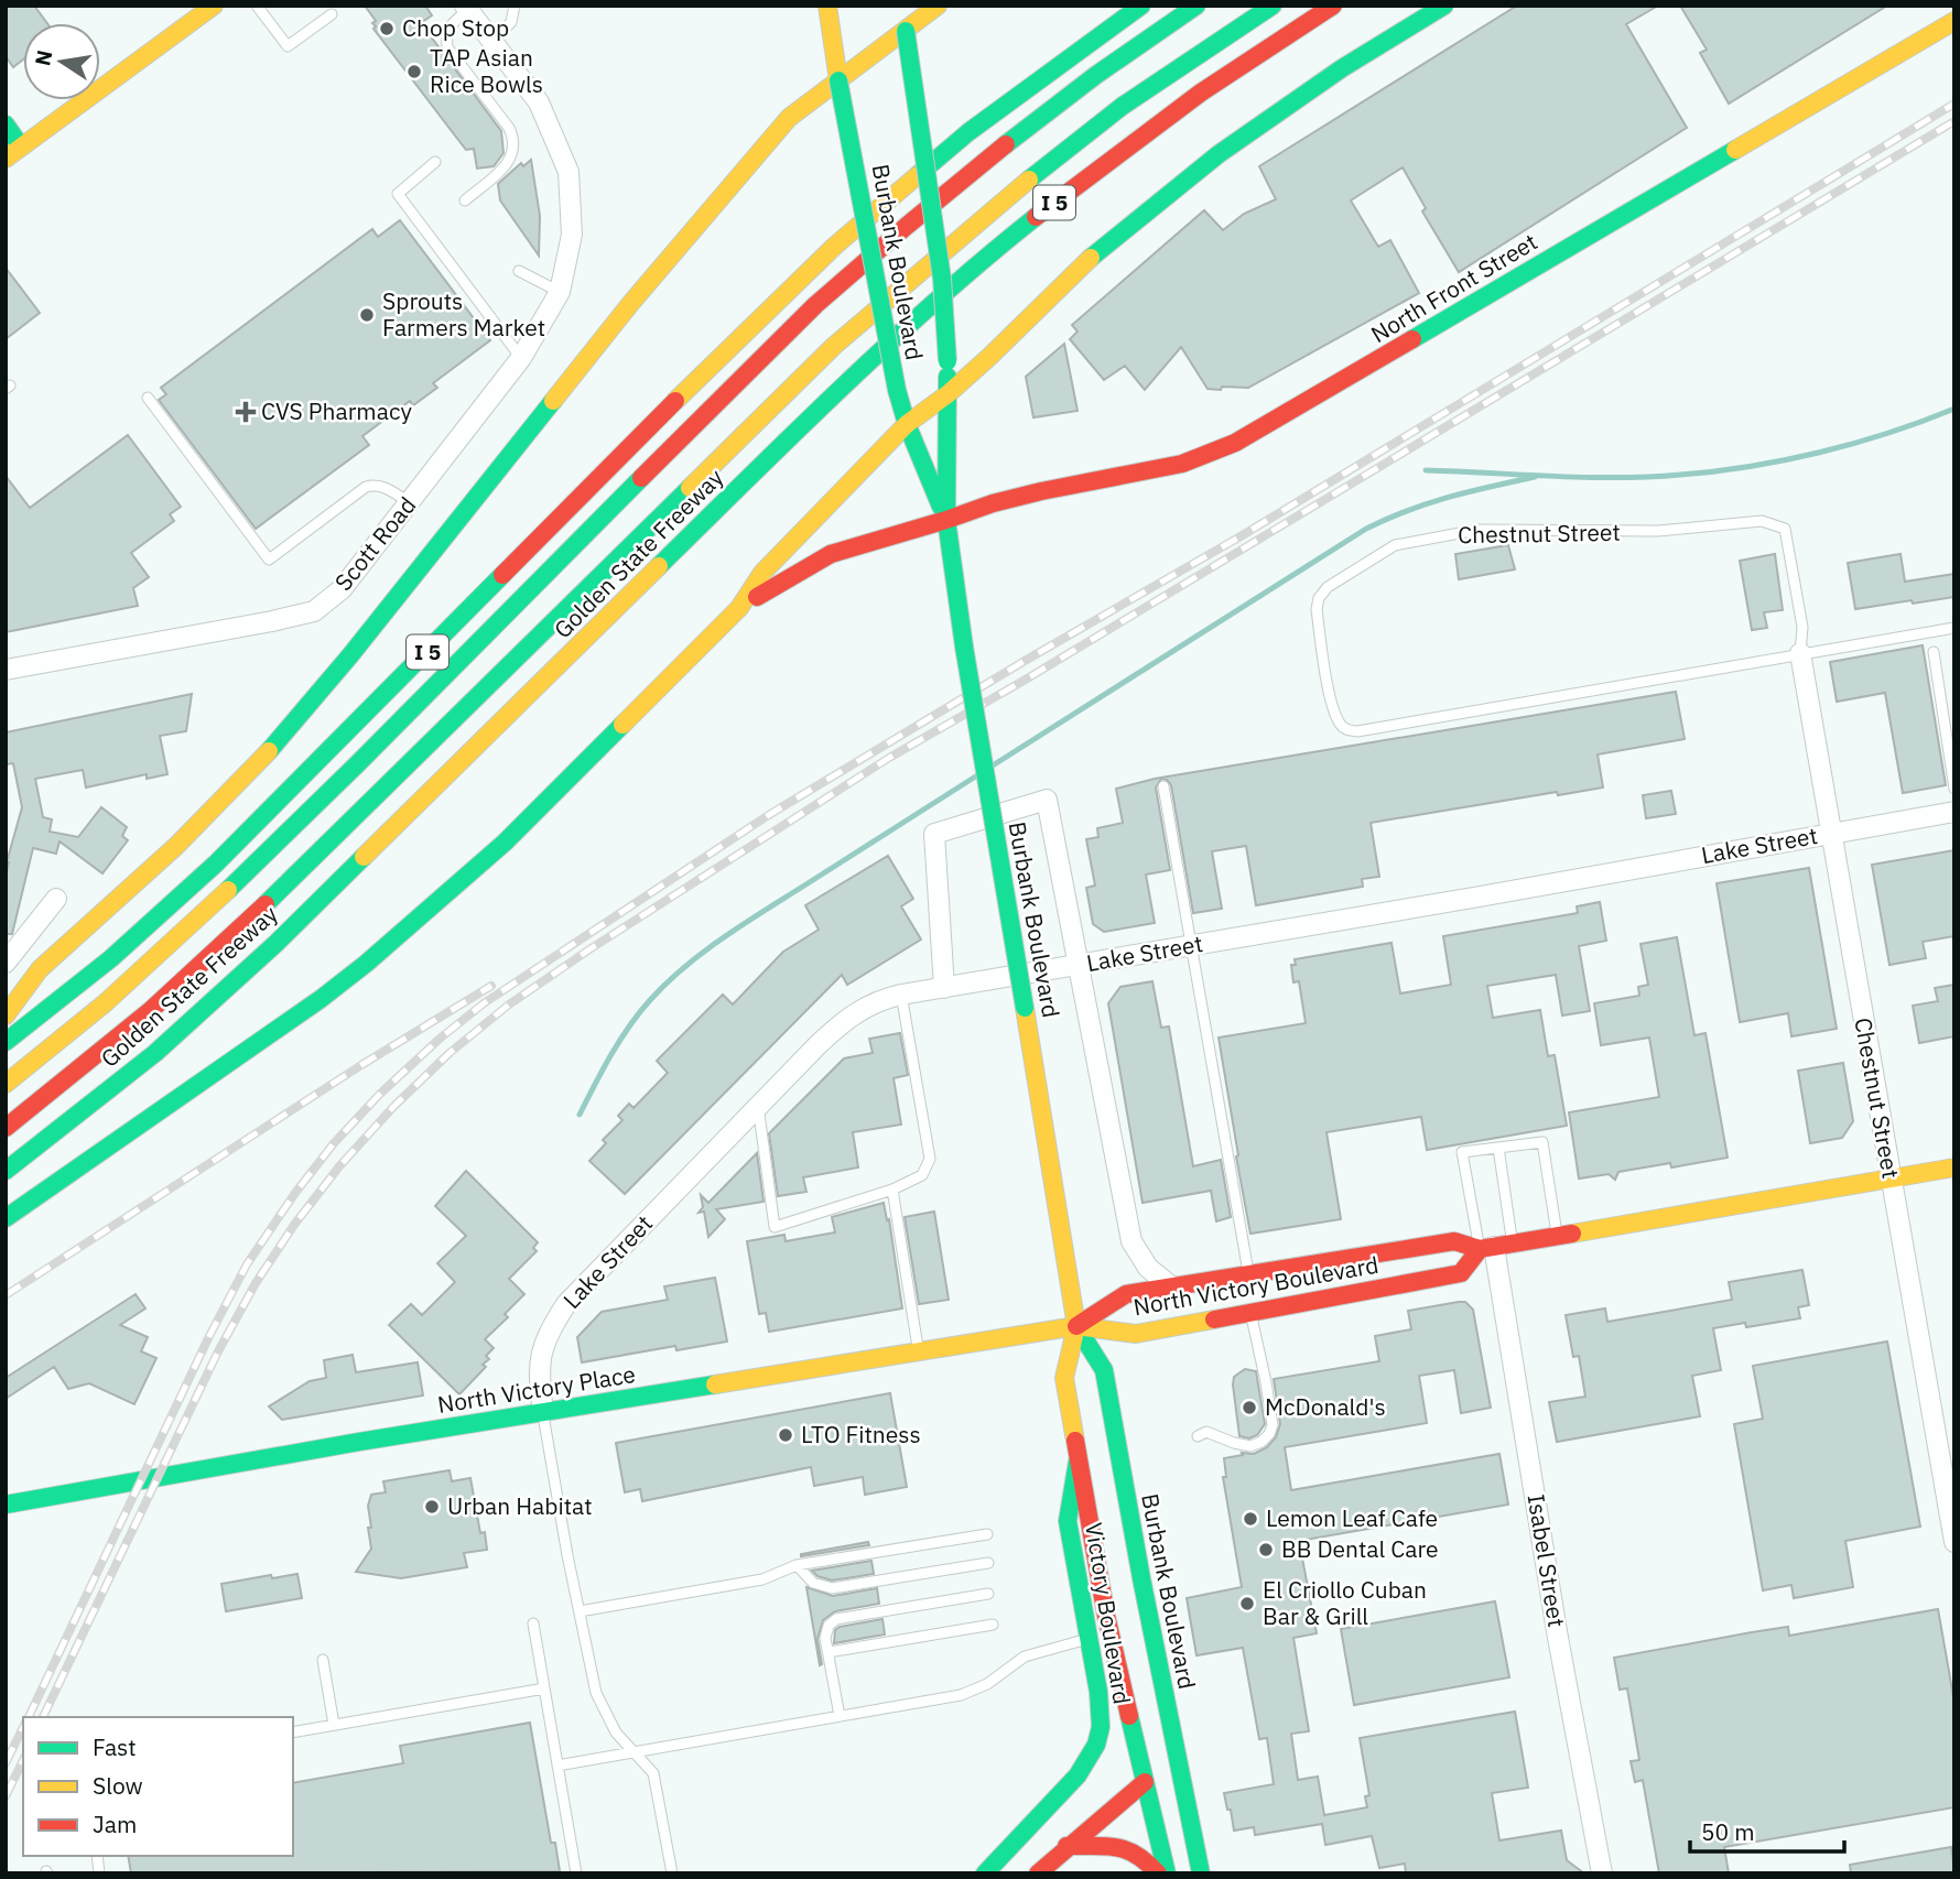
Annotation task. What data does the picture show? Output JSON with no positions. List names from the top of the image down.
{
  "streets": {
    "main road": [
      "I 5",
      "Burbank Boulevard",
      "North Front Street",
      "Golden State Freeway",
      "North Victory Boulevard",
      "North Victory Place",
      "Victory Boulevard"
    ],
    "street": [
      "Chestnut Street",
      "Scott Road",
      "Lake Street",
      "Isabel Street"
    ]
  },
  "crossings": [
    ["Burbank Boulevard", "North Front Street"],
    ["Burbank Boulevard", "North Victory Boulevard"],
    ["Burbank Boulevard", "North Victory Place"],
    ["Burbank Boulevard", "Victory Boulevard"],
    ["Chestnut Street", "Lake Street"],
    ["Chestnut Street", "North Victory Boulevard"],
    ["Lake Street", "North Victory Place"],
    ["North Victory Boulevard", "North Victory Place"],
    ["North Victory Boulevard", "Isabel Street"]
  ],
  "places": {
    "other": [
      "Chop Stop",
      "TAP Asian Rice Bowls",
      "Sprouts Farmers Market",
      "McDonald's",
      "LTO Fitness",
      "Urban Habitat",
      "Lemon Leaf Cafe",
      "BB Dental Care",
      "El Criollo Cuban Bar & Grill"
    ],
    "health": ["CVS Pharmacy"]
  },
  "legend": ["Fast", "Slow", "Jam"],
  "scale_bar": "50 m",
  "north": "left"
}
